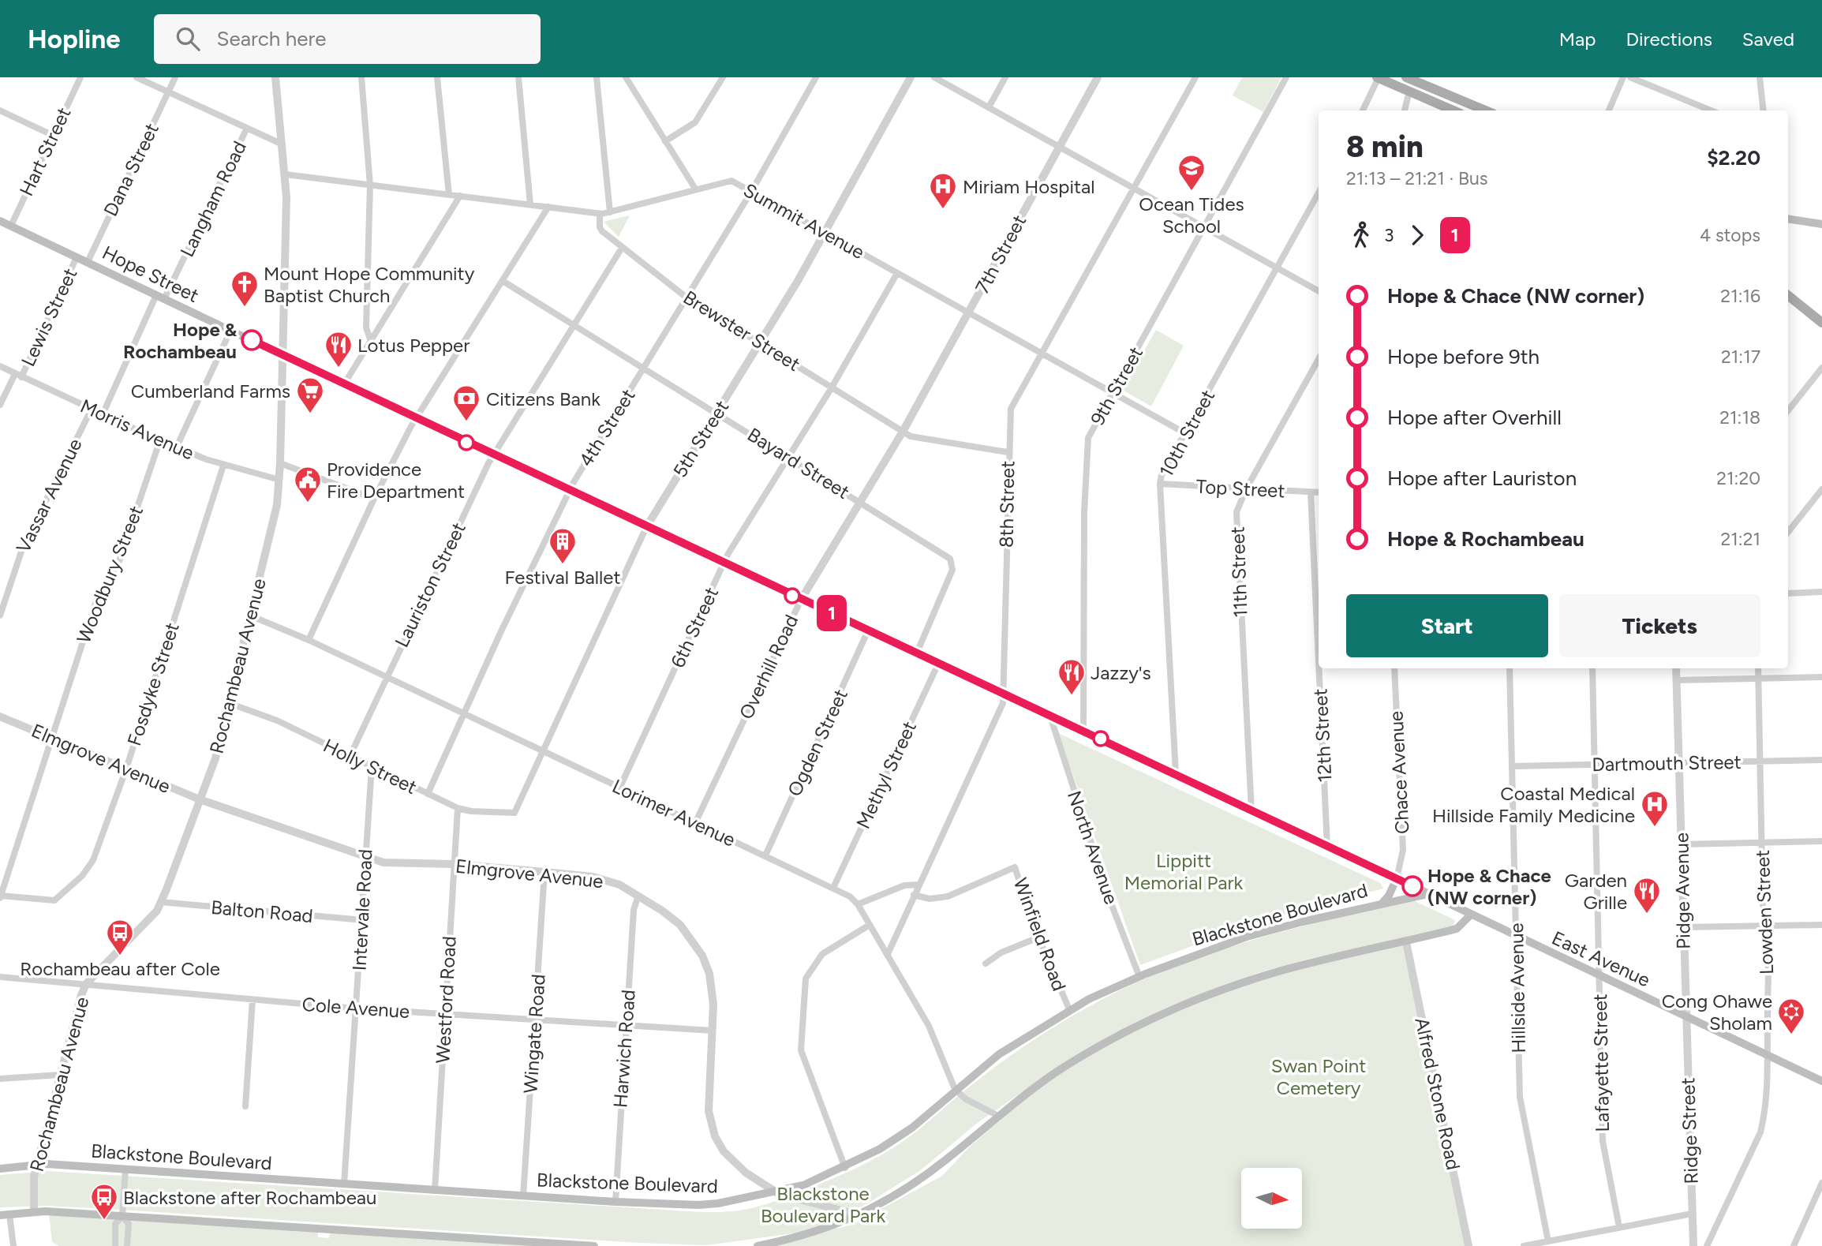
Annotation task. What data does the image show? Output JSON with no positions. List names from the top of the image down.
{
  "streets": {
    "main road": ["Hope Street", "Blackstone Boulevard", "East Avenue"],
    "street": [
      "Hart Street",
      "Dana Street",
      "Langham Road",
      "Summit Avenue",
      "7th Street",
      "Lewis Street",
      "Brewster Street",
      "9th Street",
      "4th Street",
      "Morris Avenue",
      "10th Street",
      "5th Street",
      "Bayard Street",
      "Top Street",
      "Vassar Avenue",
      "8th Street",
      "11th Street",
      "Woodbury Street",
      "Lauriston Street",
      "6th Street",
      "Rochambeau Avenue",
      "Overhill Road",
      "Fosdyke Street",
      "12th Street",
      "Ogden Street",
      "Elmgrove Avenue",
      "Dartmouth Street",
      "Holly Street",
      "Chace Avenue",
      "Methyl Street",
      "Lorimer Avenue",
      "North Avenue",
      "Pidge Avenue",
      "Intervale Road",
      "Balton Road",
      "Lowden Street",
      "Winfield Road",
      "Hillside Avenue",
      "Westford Road",
      "Cole Avenue",
      "Wingate Road",
      "Harwich Road",
      "Lafayette Street",
      "Alfred Stone Road",
      "Ridge Street"
    ]
  },
  "crossings": [
    ["Hart Street", "Hope Street"],
    ["Dana Street", "Hope Street"],
    ["Langham Road", "Hope Street"],
    ["Langham Road", "Morris Avenue"],
    ["Summit Avenue", "7th Street"],
    ["Summit Avenue", "Brewster Street"],
    ["Summit Avenue", "9th Street"],
    ["Summit Avenue", "4th Street"],
    ["Summit Avenue", "10th Street"],
    ["Summit Avenue", "5th Street"],
    ["Summit Avenue", "8th Street"],
    ["Summit Avenue", "6th Street"],
    ["Summit Avenue", "Rochambeau Avenue"],
    ["7th Street", "Brewster Street"],
    ["7th Street", "Overhill Road"],
    ["Hope Street", "Lewis Street"],
    ["Hope Street", "9th Street"],
    ["Hope Street", "4th Street"],
    ["Hope Street", "10th Street"],
    ["Hope Street", "5th Street"],
    ["Hope Street", "Bayard Street"],
    ["Hope Street", "8th Street"],
    ["Hope Street", "11th Street"],
    ["Hope Street", "Lauriston Street"],
    ["Hope Street", "6th Street"],
    ["Hope Street", "Rochambeau Avenue"],
    ["Hope Street", "Overhill Road"],
    ["Hope Street", "12th Street"],
    ["Hope Street", "Ogden Street"],
    ["Hope Street", "Chace Avenue"],
    ["Hope Street", "Methyl Street"],
    ["Hope Street", "North Avenue"],
    ["Hope Street", "Blackstone Boulevard"],
    ["Hope Street", "East Avenue"],
    ["Hope Street", "Hillside Avenue"],
    ["Lewis Street", "Morris Avenue"],
    ["Brewster Street", "4th Street"],
    ["Brewster Street", "5th Street"],
    ["Brewster Street", "8th Street"],
    ["Brewster Street", "Lauriston Street"],
    ["Brewster Street", "6th Street"],
    ["Brewster Street", "Overhill Road"],
    ["4th Street", "Bayard Street"],
    ["4th Street", "Holly Street"],
    ["4th Street", "Lorimer Avenue"],
    ["Morris Avenue", "Vassar Avenue"],
    ["Morris Avenue", "Woodbury Street"],
    ["Morris Avenue", "Rochambeau Avenue"],
    ["Morris Avenue", "Fosdyke Street"],
    ["10th Street", "Top Street"],
    ["5th Street", "Bayard Street"],
    ["5th Street", "Holly Street"],
    ["5th Street", "Lorimer Avenue"],
    ["Bayard Street", "Lauriston Street"],
    ["Bayard Street", "6th Street"],
    ["Bayard Street", "Overhill Road"],
    ["Top Street", "11th Street"],
    ["Top Street", "12th Street"],
    ["8th Street", "Lorimer Avenue"],
    ["8th Street", "Winfield Road"],
    ["Woodbury Street", "Fosdyke Street"],
    ["Woodbury Street", "Elmgrove Avenue"],
    ["Lauriston Street", "Holly Street"],
    ["Lauriston Street", "Lorimer Avenue"],
    ["6th Street", "Lorimer Avenue"],
    ["Rochambeau Avenue", "Elmgrove Avenue"],
    ["Rochambeau Avenue", "Holly Street"],
    ["Rochambeau Avenue", "Lorimer Avenue"],
    ["Rochambeau Avenue", "Balton Road"],
    ["Rochambeau Avenue", "Blackstone Boulevard"],
    ["Rochambeau Avenue", "Cole Avenue"],
    ["Overhill Road", "Lorimer Avenue"],
    ["Fosdyke Street", "Elmgrove Avenue"],
    ["Ogden Street", "Lorimer Avenue"],
    ["Elmgrove Avenue", "Intervale Road"],
    ["Elmgrove Avenue", "Blackstone Boulevard"],
    ["Elmgrove Avenue", "Westford Road"],
    ["Elmgrove Avenue", "Cole Avenue"],
    ["Elmgrove Avenue", "Wingate Road"],
    ["Elmgrove Avenue", "Harwich Road"],
    ["Dartmouth Street", "Pidge Avenue"],
    ["Dartmouth Street", "Lowden Street"],
    ["Dartmouth Street", "Hillside Avenue"],
    ["Dartmouth Street", "Lafayette Street"],
    ["Holly Street", "Intervale Road"],
    ["Holly Street", "Westford Road"],
    ["Chace Avenue", "Blackstone Boulevard"],
    ["Methyl Street", "Lorimer Avenue"],
    ["Lorimer Avenue", "Blackstone Boulevard"],
    ["North Avenue", "Blackstone Boulevard"],
    ["Pidge Avenue", "East Avenue"],
    ["Pidge Avenue", "Ridge Street"],
    ["Intervale Road", "Balton Road"],
    ["Intervale Road", "Blackstone Boulevard"],
    ["Intervale Road", "Cole Avenue"],
    ["Lowden Street", "East Avenue"],
    ["Blackstone Boulevard", "Winfield Road"],
    ["Blackstone Boulevard", "Westford Road"],
    ["Blackstone Boulevard", "Wingate Road"],
    ["Blackstone Boulevard", "Harwich Road"],
    ["East Avenue", "Hillside Avenue"],
    ["East Avenue", "Lafayette Street"],
    ["East Avenue", "Ridge Street"],
    ["Westford Road", "Cole Avenue"],
    ["Cole Avenue", "Wingate Road"],
    ["Cole Avenue", "Harwich Road"]
  ],
  "parks": ["Lippitt Memorial Park", "Swan Point Cemetery", "Blackstone Boulevard Park"],
  "places": {
    "school or university": ["Ocean Tides School"],
    "hospital": ["Miriam Hospital", "Coastal Medical Hillside Family Medicine"],
    "church": ["Mount Hope Community Baptist Church"],
    "other": ["Hope & Rochambeau", "Hope & Chace (NW corner)"],
    "restaurant": ["Lotus Pepper", "Jazzy's", "Garden Grille"],
    "supermarket": ["Cumberland Farms"],
    "bank": ["Citizens Bank"],
    "public building": ["Providence Fire Department"],
    "building": ["Festival Ballet"],
    "bus stop": ["Rochambeau after Cole", "Blackstone after Rochambeau"],
    "synagogue": ["Cong Ohawe Sholam"]
  },
  "lines": ["bus line 1"],
  "north": "right",
  "page": {
    "header": "Hopline",
    "search": "Search here",
    "nav": ["Map", "Directions", "Saved"],
    "on_map": "1",
    "heading": ["8 min", "21:13 – 21:21 · Bus", "$2.20"],
    "legs": ["3", "1", "4 stops"],
    "list": [
      {
        "name": "Hope & Chace (NW corner)",
        "value": "21:16"
      },
      {
        "name": "Hope before 9th",
        "value": "21:17"
      },
      {
        "name": "Hope after Overhill",
        "value": "21:18"
      },
      {
        "name": "Hope after Lauriston",
        "value": "21:20"
      },
      {
        "name": "Hope & Rochambeau",
        "value": "21:21"
      }
    ],
    "buttons": ["Start", "Tickets"]
  }
}
